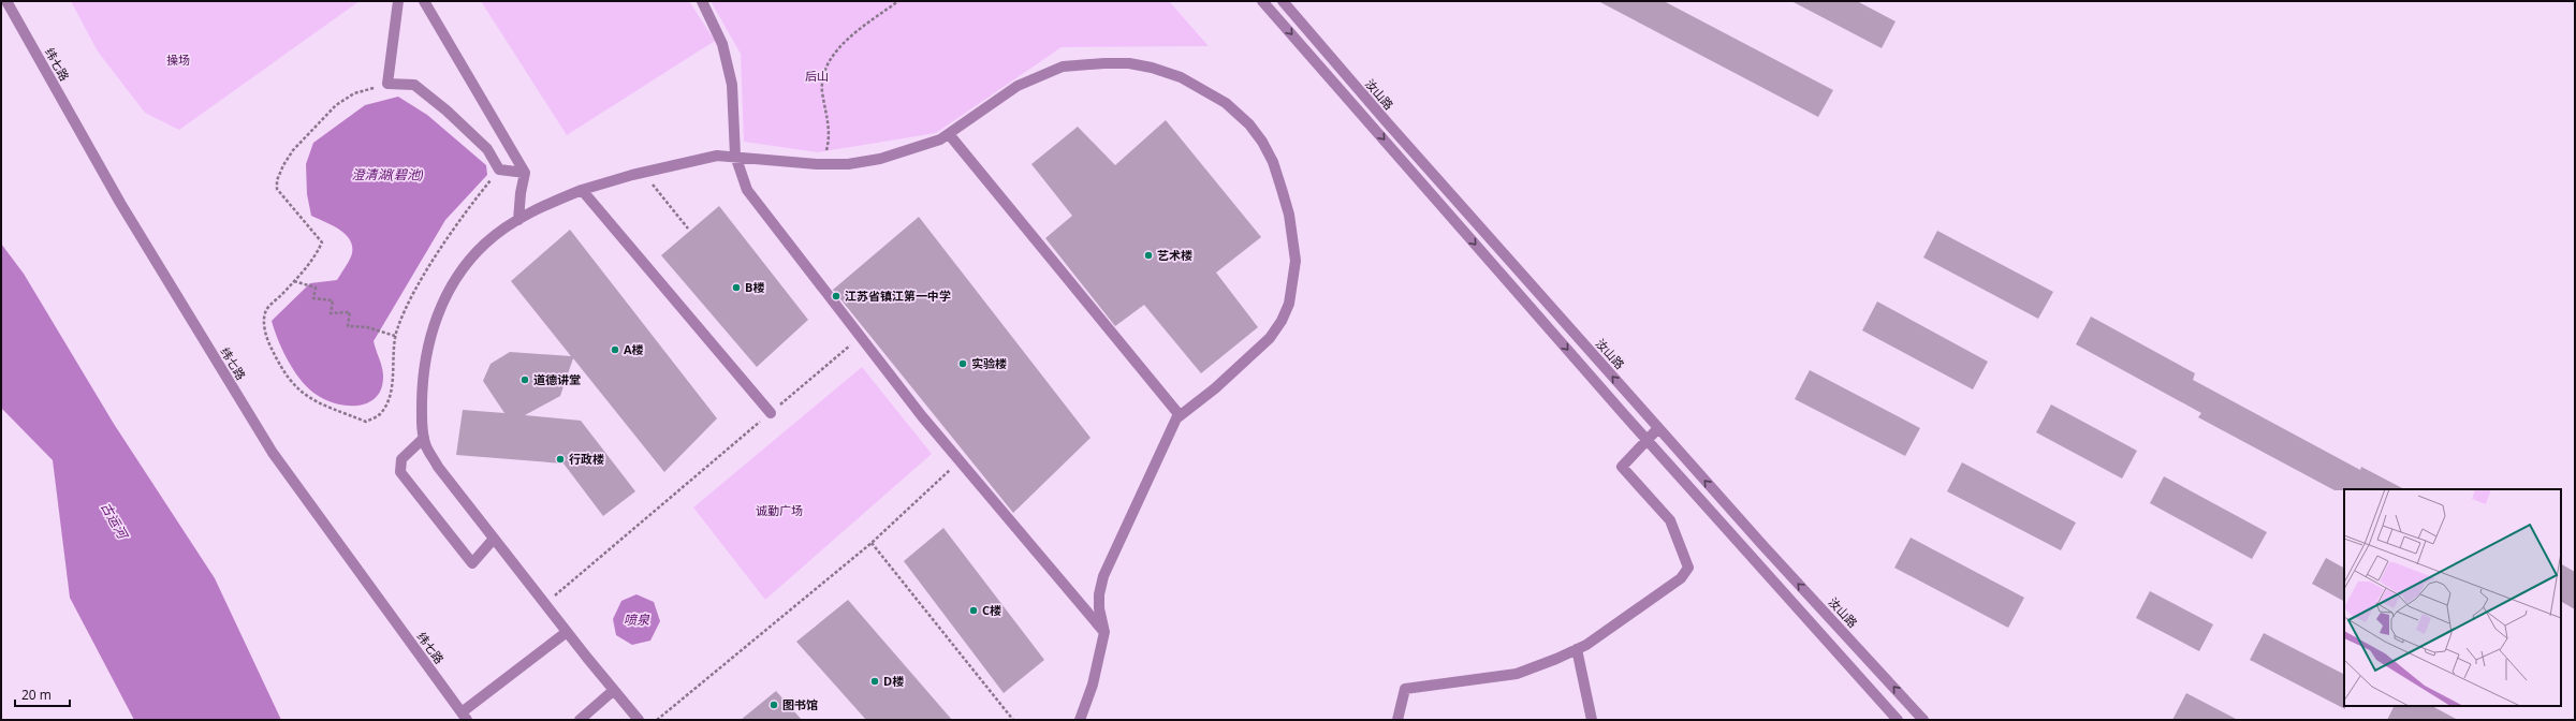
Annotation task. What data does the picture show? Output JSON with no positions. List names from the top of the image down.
{
  "streets": {
    "street": ["纬七路", "汝山路"]
  },
  "water": ["澄清湖(碧池)", "古运河", "喷泉"],
  "parks": ["操场", "后山", "诚勤广场"],
  "places": [
    "艺术楼",
    "B楼",
    "江苏省镇江第一中学",
    "A楼",
    "实验楼",
    "道德讲堂",
    "行政楼",
    "C楼",
    "D楼",
    "图书馆"
  ],
  "scale_bar": "20 m"
}
